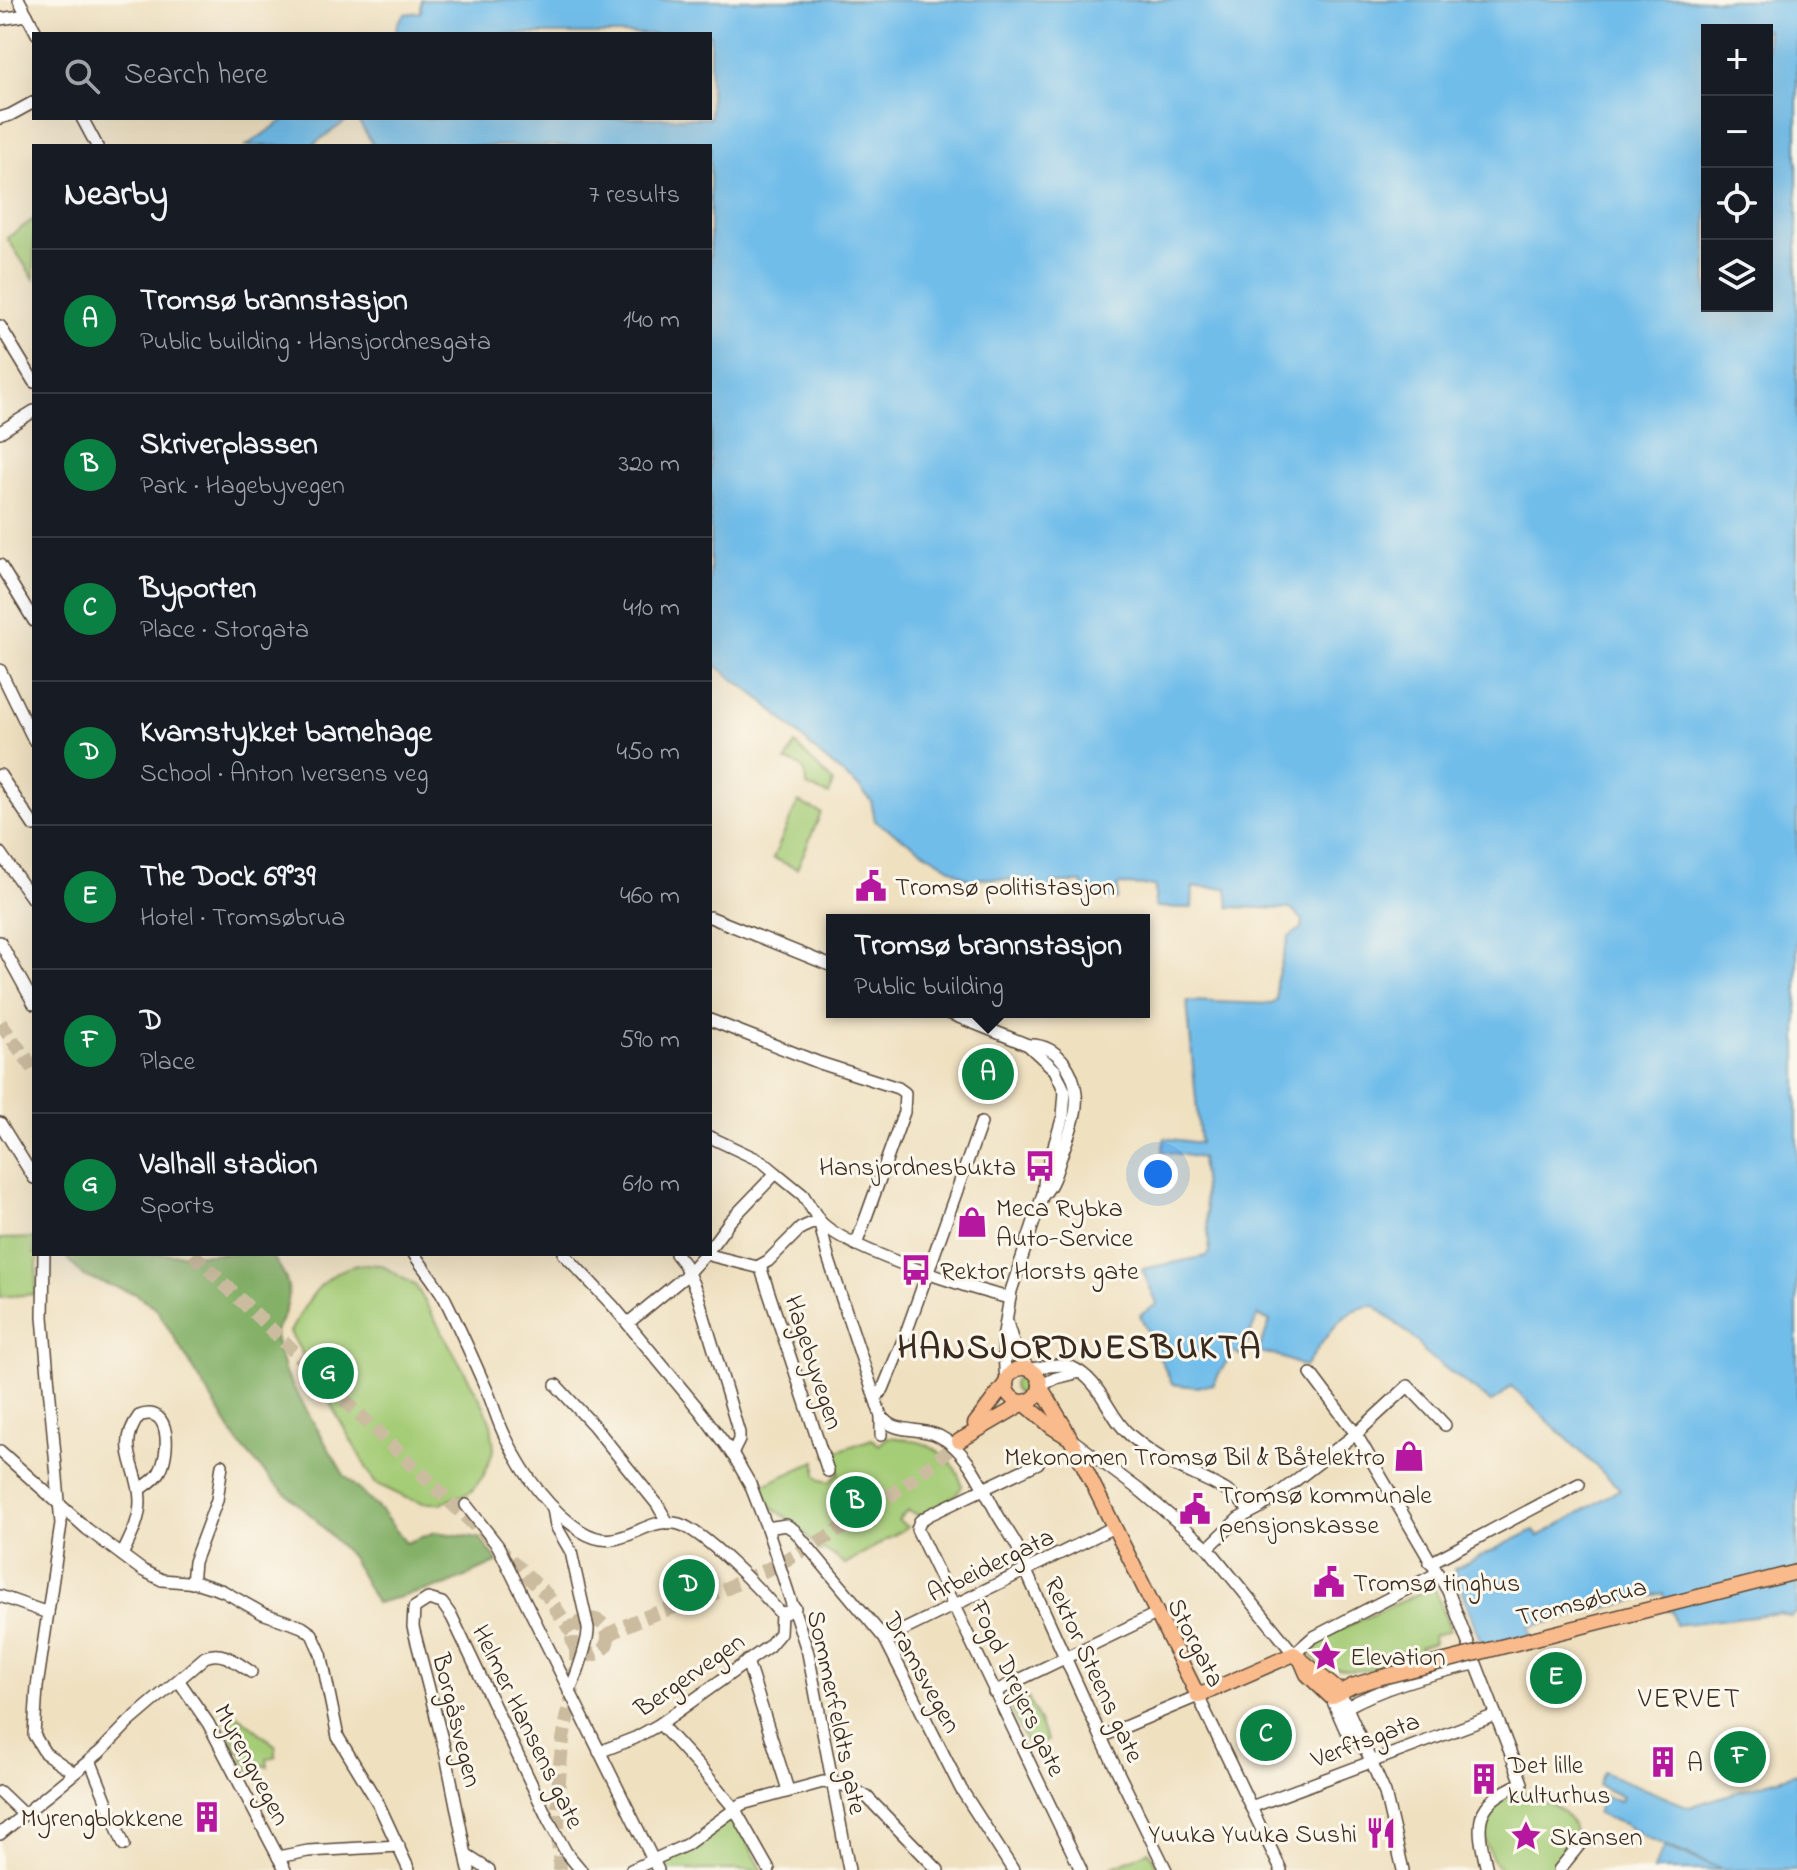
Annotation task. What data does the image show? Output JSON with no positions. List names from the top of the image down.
{
  "streets": {
    "main road": ["Tromsøbrua", "Storgata"],
    "street": [
      "Hagebyvegen",
      "Arbeidergata",
      "Rektor Steens gate",
      "Dramsvegen",
      "Bergervegen",
      "Fogd Drejers gate",
      "Sommerfeldts gate",
      "Borgåsvegen",
      "Helmer Hansens gate",
      "Verftsgata",
      "Myrengvegen"
    ]
  },
  "crossings": [
    ["Arbeidergata", "Storgata"],
    ["Arbeidergata", "Rektor Steens gate"],
    ["Arbeidergata", "Dramsvegen"],
    ["Arbeidergata", "Fogd Drejers gate"],
    ["Storgata", "Verftsgata"],
    ["Rektor Steens gate", "Fogd Drejers gate"],
    ["Dramsvegen", "Sommerfeldts gate"],
    ["Borgåsvegen", "Helmer Hansens gate"]
  ],
  "districts": ["HANSJORDNESBUKTA", "VERVET"],
  "places": {
    "public building": ["Tromsø politistasjon", "Tromsø kommunale pensjonskasse", "Tromsø tinghus"],
    "bus stop": ["Hansjordnesbukta", "Rektor Horsts gate"],
    "shop": ["Meca Rybka Auto-Service", "Mekonomen Tromsø Bil & Båtelektro"],
    "place": ["Elevation", "Skansen"],
    "building": ["A", "Det lille kulturhus", "Myrengblokkene"],
    "restaurant": ["Yuuka Yuuka Sushi"]
  },
  "page": {
    "map_buttons": ["+", "−"],
    "search": "Search here",
    "heading": ["Nearby", "7 results"],
    "list": [
      {
        "mark": "A",
        "name": "Tromsø brannstasjon",
        "note": "Public building · Hansjordnesgata",
        "value": "140 m"
      },
      {
        "mark": "B",
        "name": "Skriverplassen",
        "note": "Park · Hagebyvegen",
        "value": "320 m"
      },
      {
        "mark": "C",
        "name": "Byporten",
        "note": "Place · Storgata",
        "value": "410 m"
      },
      {
        "mark": "D",
        "name": "Kvamstykket barnehage",
        "note": "School · Anton Iversens veg",
        "value": "450 m"
      },
      {
        "mark": "E",
        "name": "The Dock 69°39",
        "note": "Hotel · Tromsøbrua",
        "value": "460 m"
      },
      {
        "mark": "F",
        "name": "D",
        "note": "Place",
        "value": "590 m"
      },
      {
        "mark": "G",
        "name": "Valhall stadion",
        "note": "Sports",
        "value": "610 m"
      }
    ],
    "popup": ["Tromsø brannstasjon", "Public building"],
    "pins": [
      "A",
      "G",
      "B",
      "D",
      "E",
      "C",
      "F"
    ]
  }
}
